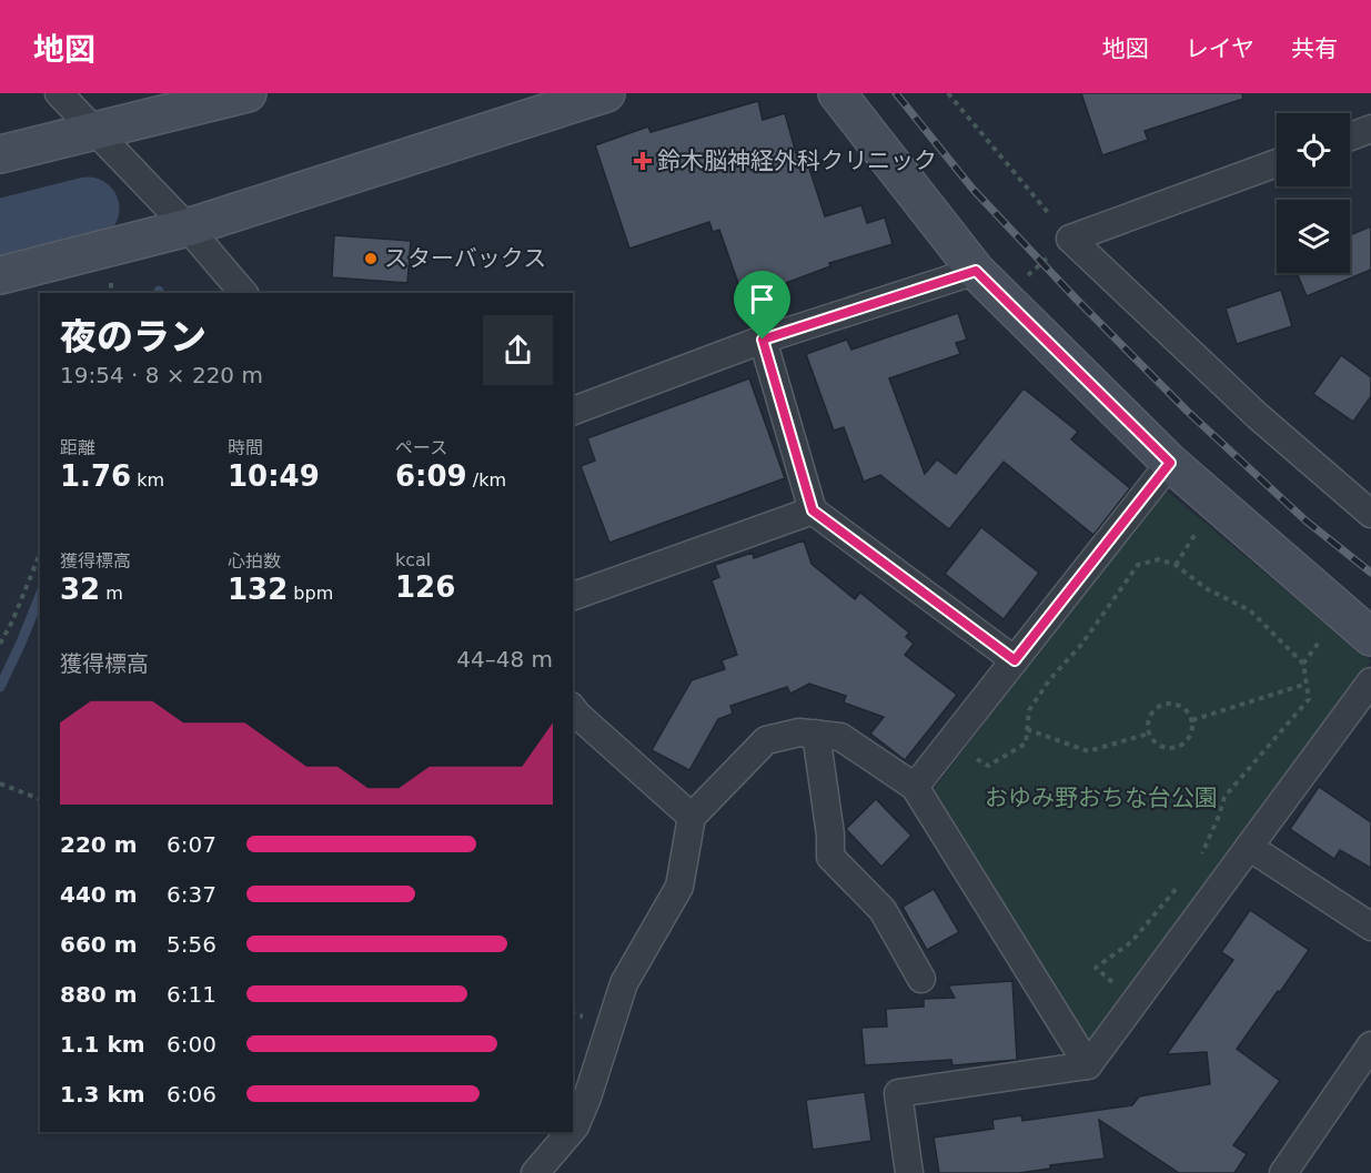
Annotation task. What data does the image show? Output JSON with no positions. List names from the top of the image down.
{
  "parks": ["おゆみ野おちな台公園"],
  "places": {
    "health": ["鈴木脳神経外科クリニック"],
    "other": ["スターバックス"]
  },
  "page": {
    "header": "地図",
    "nav": ["地図", "レイヤ", "共有"],
    "heading": ["夜のラン", "19:54 · 8 × 220 m"],
    "stats": [
      ["距離", "1.76 km"],
      ["時間", "10:49"],
      ["ペース", "6:09 /km"],
      ["獲得標高", "32 m"],
      ["心拍数", "132 bpm"],
      ["kcal", "126"]
    ],
    "chart": ["獲得標高", "44–48 m"],
    "list": [
      {
        "name": "220 m",
        "note": "6:07"
      },
      {
        "name": "440 m",
        "note": "6:37"
      },
      {
        "name": "660 m",
        "note": "5:56"
      },
      {
        "name": "880 m",
        "note": "6:11"
      },
      {
        "name": "1.1 km",
        "note": "6:00"
      },
      {
        "name": "1.3 km",
        "note": "6:06"
      }
    ]
  }
}
